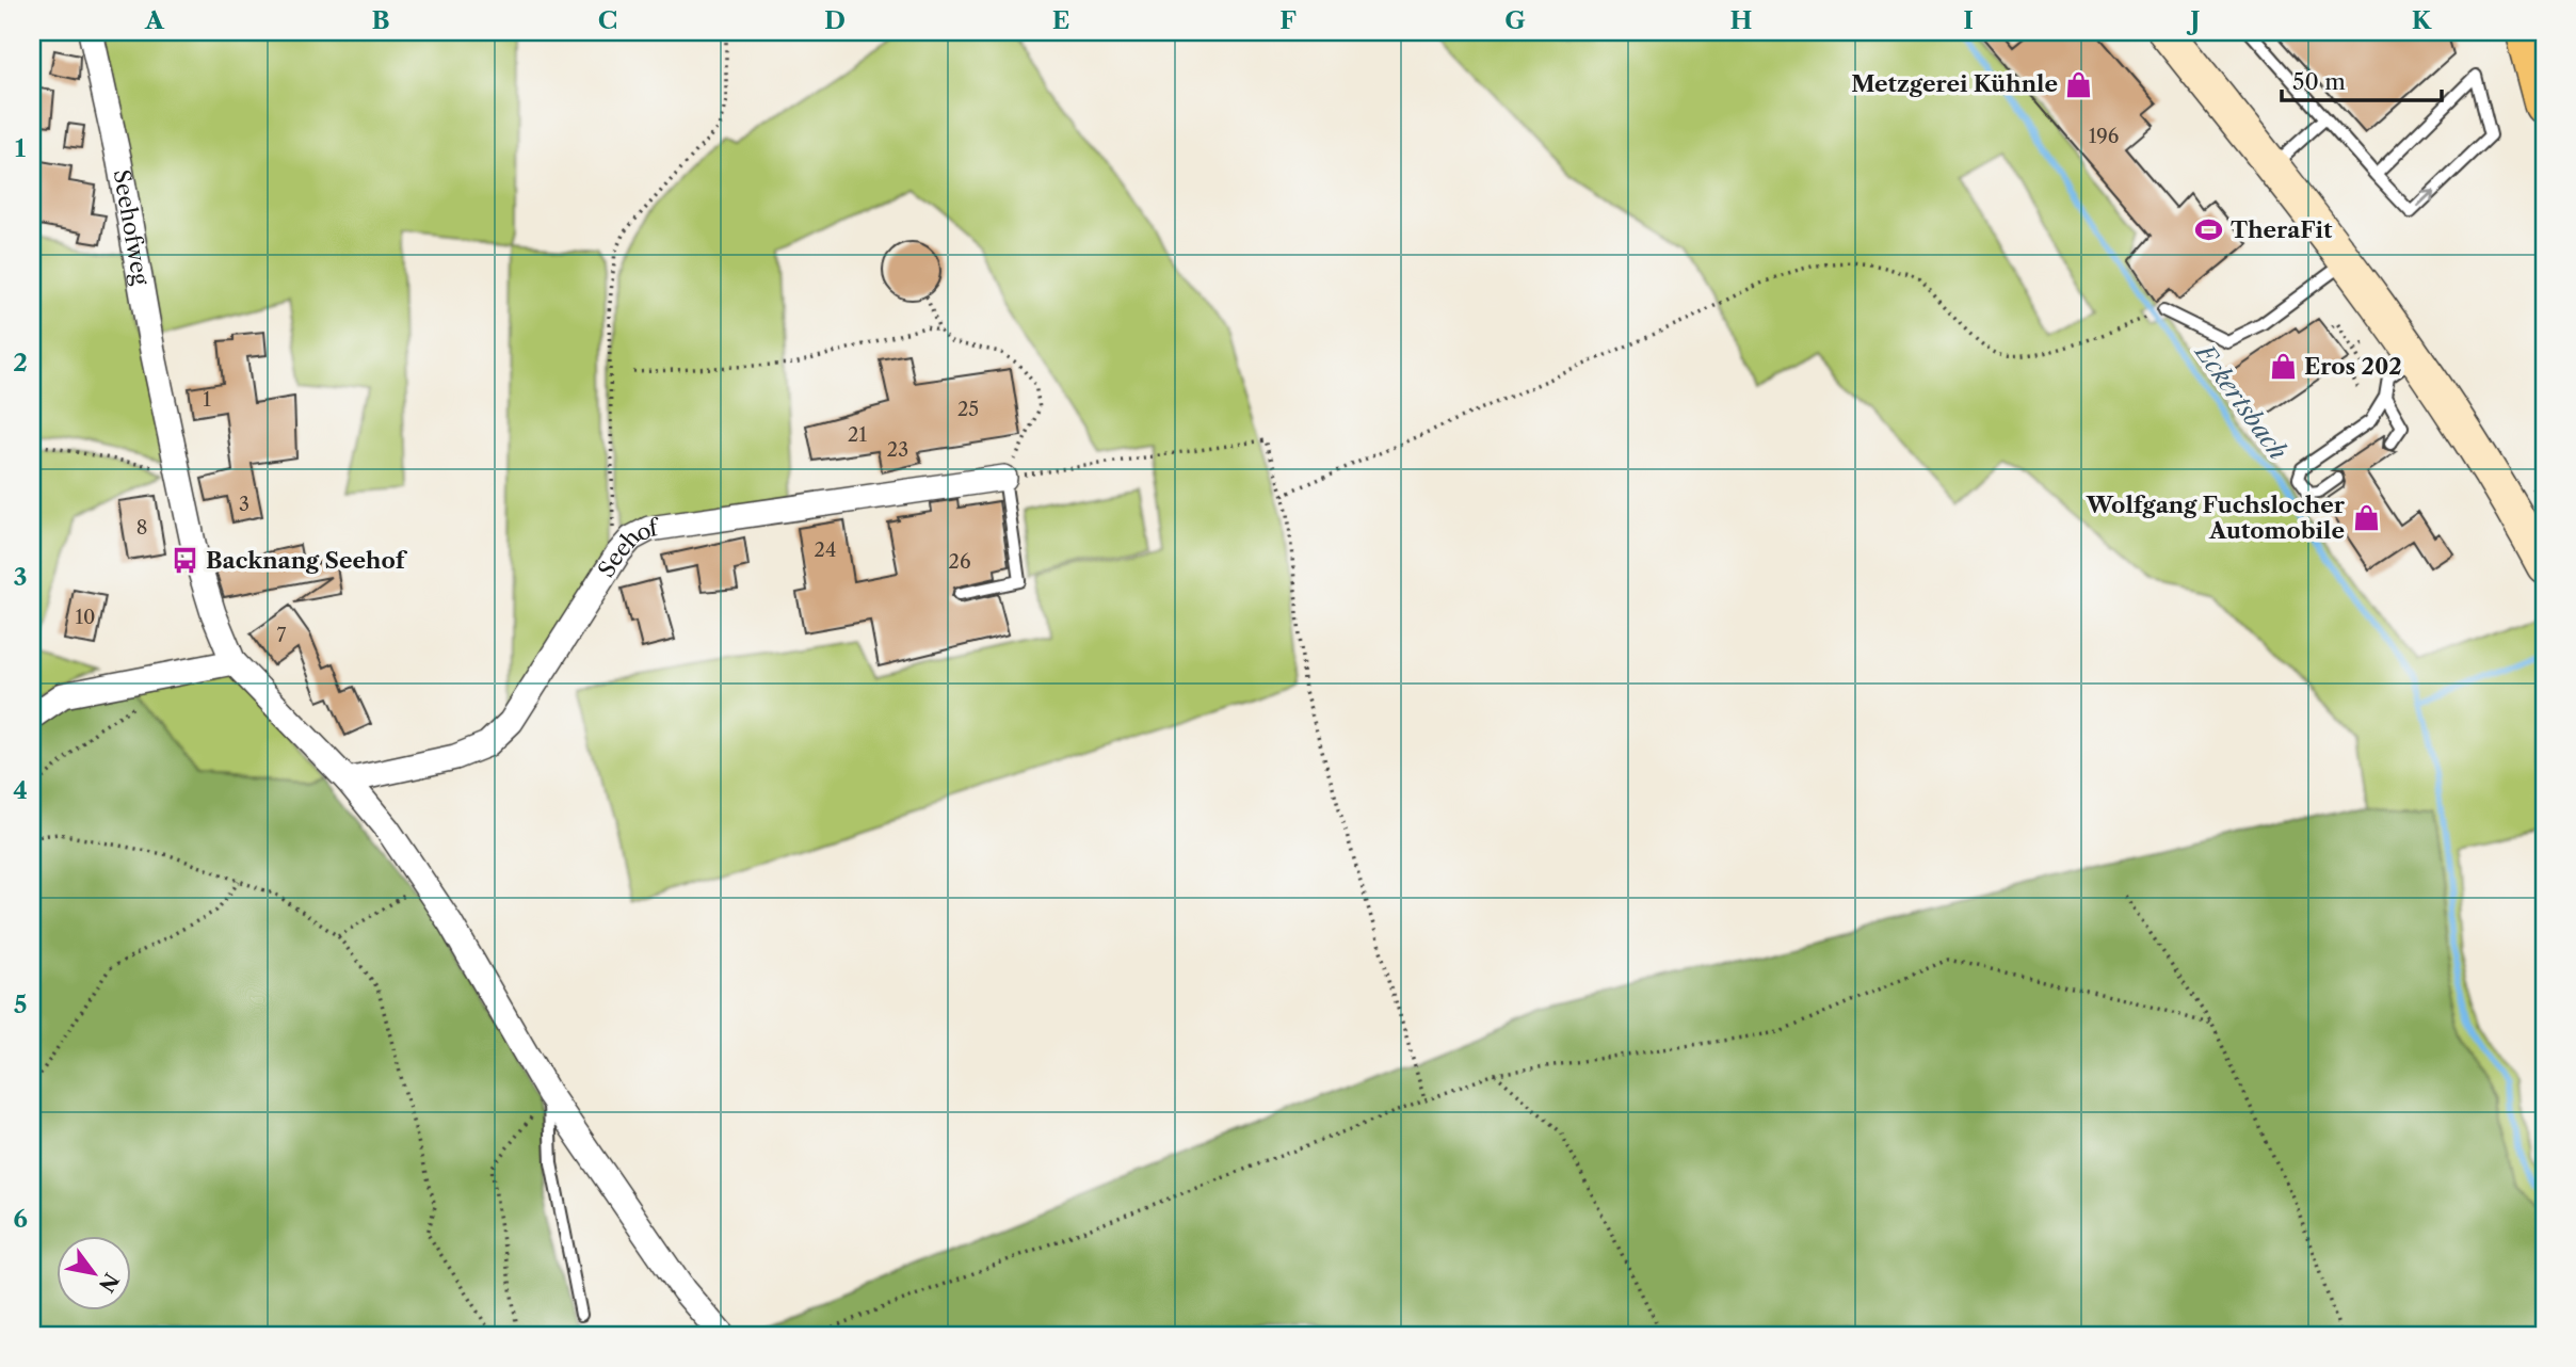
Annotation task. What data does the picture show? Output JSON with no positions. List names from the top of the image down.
{
  "streets": {
    "street": ["Seehofweg", "Seehof"]
  },
  "water": ["Eckertsbach"],
  "places": {
    "shop": ["Metzgerei Kühnle", "Eros 202", "Wolfgang Fuchslocher Automobile"],
    "sports": ["TheraFit"],
    "bus stop": ["Backnang Seehof"]
  },
  "house_numbers": [
    "196",
    "1",
    "25",
    "21",
    "23",
    "3",
    "8",
    "24",
    "26",
    "10",
    "7"
  ],
  "scale_bar": "50 m",
  "north": "bottom right",
  "grid": {
    "columns": [
      "A",
      "B",
      "C",
      "D",
      "E",
      "F",
      "G",
      "H",
      "I",
      "J",
      "K"
    ],
    "rows": [
      "1",
      "2",
      "3",
      "4",
      "5",
      "6"
    ]
  }
}
